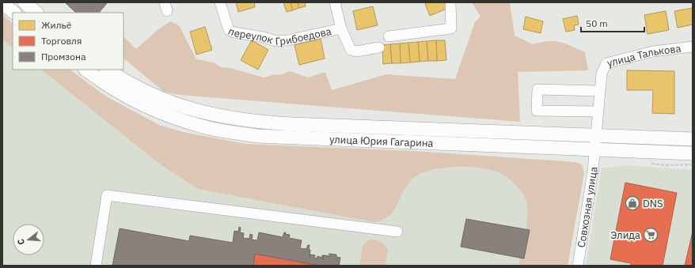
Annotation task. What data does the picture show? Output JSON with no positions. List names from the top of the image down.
{
  "streets": {
    "main road": ["улица Юрия Гагарина"],
    "street": ["переулок Грибоедова", "улица Талькова", "Совхозная улица"]
  },
  "crossings": [
    ["улица Талькова", "улица Юрия Гагарина"],
    ["улица Талькова", "Совхозная улица"],
    ["улица Юрия Гагарина", "Совхозная улица"]
  ],
  "places": {
    "shop": ["DNS"],
    "supermarket": ["Элида"]
  },
  "legend": ["Жильё", "Торговля", "Промзона"],
  "scale_bar": "50 m",
  "north": "left"
}
